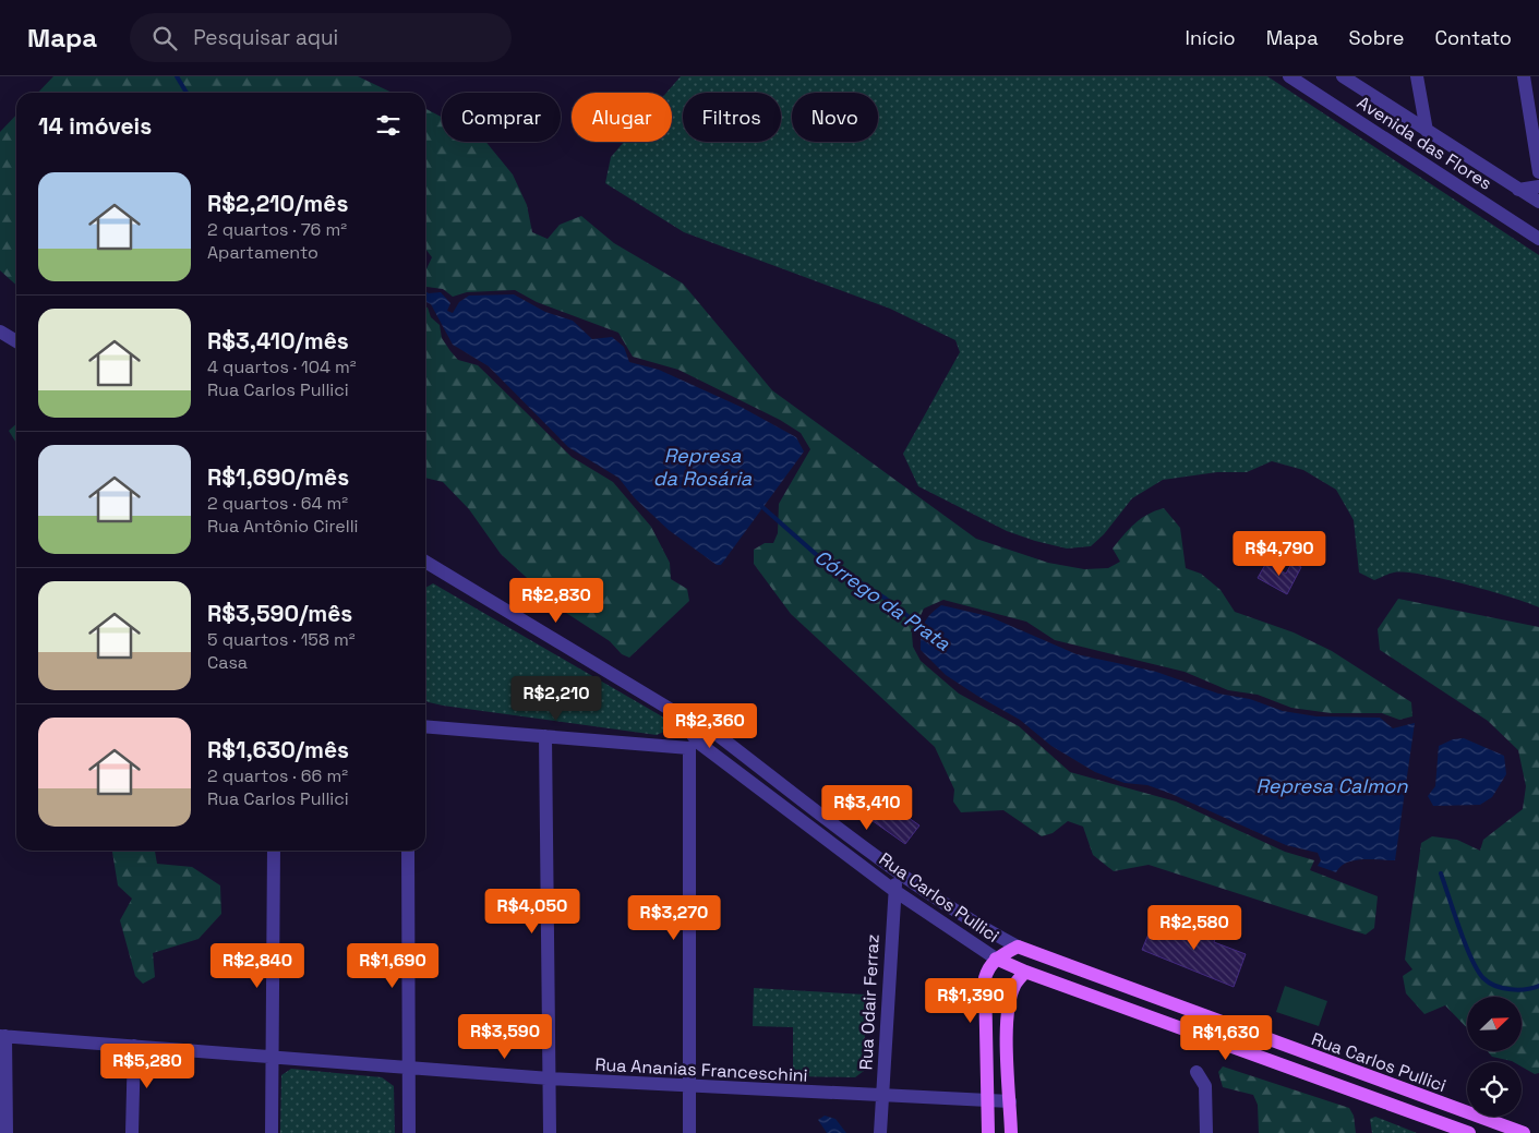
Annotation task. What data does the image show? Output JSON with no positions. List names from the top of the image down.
{
  "streets": {
    "main road": ["Rua Carlos Pullici"],
    "street": ["Avenida das Flores", "Rua Odair Ferraz", "Rua Ananias Franceschini"]
  },
  "crossings": [
    ["Rua Carlos Pullici", "Rua Odair Ferraz"],
    ["Rua Odair Ferraz", "Rua Ananias Franceschini"]
  ],
  "water": ["Represa da Rosária", "Córrego da Prata", "Represa Calmon"],
  "north": "top right",
  "page": {
    "header": "Mapa",
    "search": "Pesquisar aqui",
    "nav": [
      "Início",
      "Mapa",
      "Sobre",
      "Contato"
    ],
    "chip": [
      "Comprar",
      "Alugar",
      "Filtros",
      "Novo"
    ],
    "heading": "14 imóveis",
    "list": [
      {
        "name": "R$2,210/mês",
        "note": "2 quartos · 76 m² · Apartamento"
      },
      {
        "name": "R$3,410/mês",
        "note": "4 quartos · 104 m² · Rua Carlos Pullici"
      },
      {
        "name": "R$1,690/mês",
        "note": "2 quartos · 64 m² · Rua Antônio Cirelli"
      },
      {
        "name": "R$3,590/mês",
        "note": "5 quartos · 158 m² · Casa"
      },
      {
        "name": "R$1,630/mês",
        "note": "2 quartos · 66 m² · Rua Carlos Pullici"
      }
    ],
    "price": [
      "R$4,790",
      "R$2,830",
      "R$2,210",
      "R$2,360",
      "R$3,410",
      "R$4,050",
      "R$3,270",
      "R$2,580",
      "R$2,840",
      "R$1,690",
      "R$1,390",
      "R$3,590",
      "R$1,630",
      "R$5,280"
    ]
  }
}
